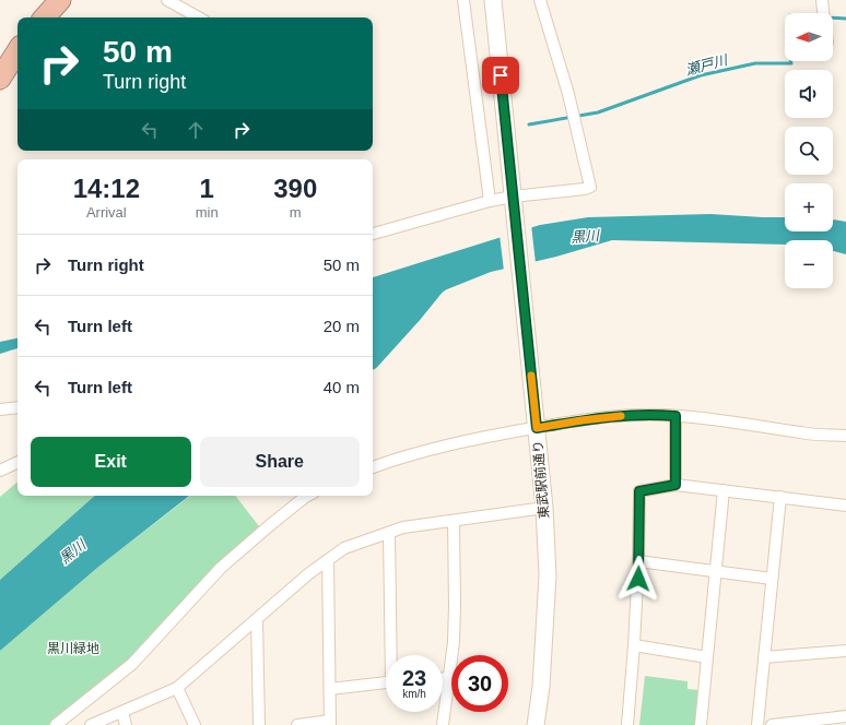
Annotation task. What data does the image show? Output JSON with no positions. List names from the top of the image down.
{
  "streets": {
    "street": ["東武駅前通り"]
  },
  "water": ["瀬戸川", "黒川"],
  "parks": ["黒川緑地"],
  "north": "left",
  "page": {
    "map_buttons": ["+", "−"],
    "turn": ["50 m", "Turn right"],
    "eta": [
      "14:12",
      "Arrival",
      "1",
      "min",
      "390",
      "m"
    ],
    "list": [
      {
        "name": "Turn right",
        "value": "50 m"
      },
      {
        "name": "Turn left",
        "value": "20 m"
      },
      {
        "name": "Turn left",
        "value": "40 m"
      }
    ],
    "buttons": ["Exit", "Share"],
    "speed": "23 km/h",
    "limit": "30"
  }
}
